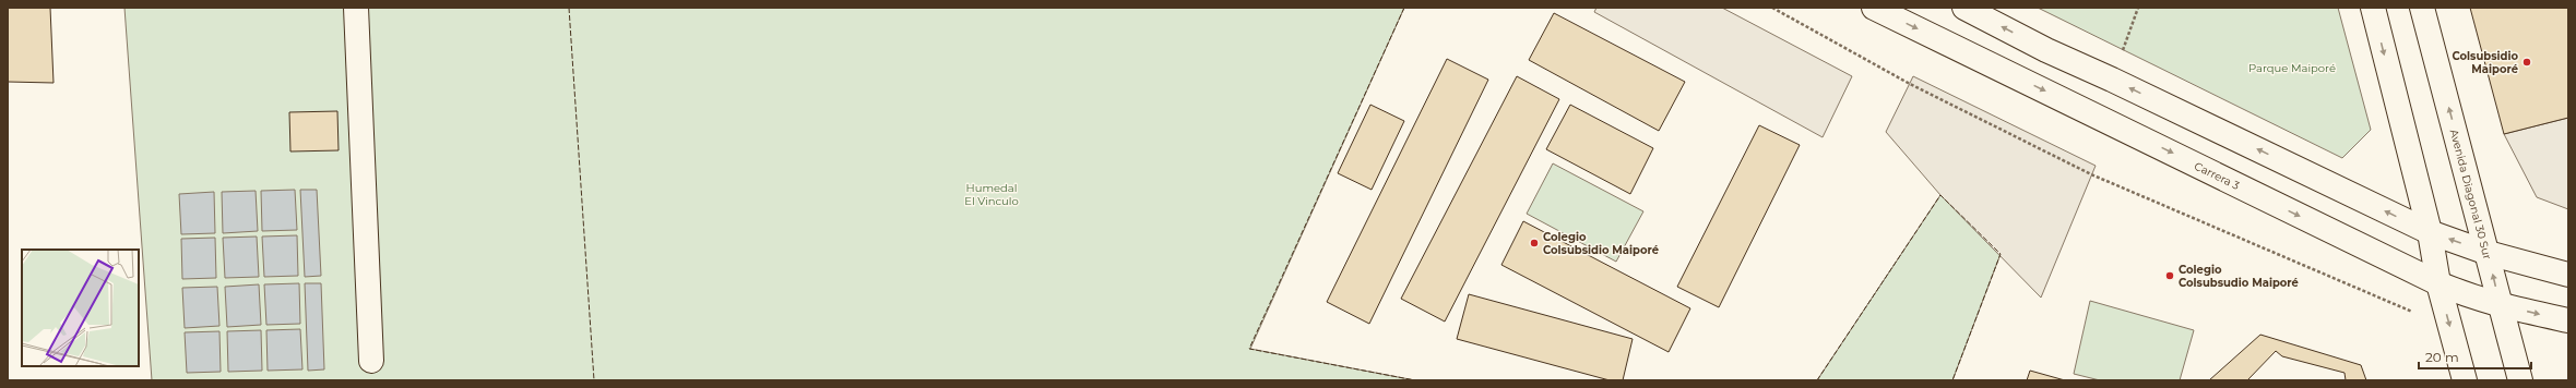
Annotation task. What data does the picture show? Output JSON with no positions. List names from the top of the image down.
{
  "streets": {
    "street": ["Carrera 3", "Avenida Diagonal 30 Sur"]
  },
  "crossings": [
    ["Carrera 3", "Avenida Diagonal 30 Sur"]
  ],
  "parks": ["Parque Maiporé", "Humedal El Vinculo"],
  "places": ["Colsubsidio Maiporé", "Colegio Colsubsidio Maiporé", "Colegio Colsubsudio Maiporé"],
  "scale_bar": "20 m"
}
